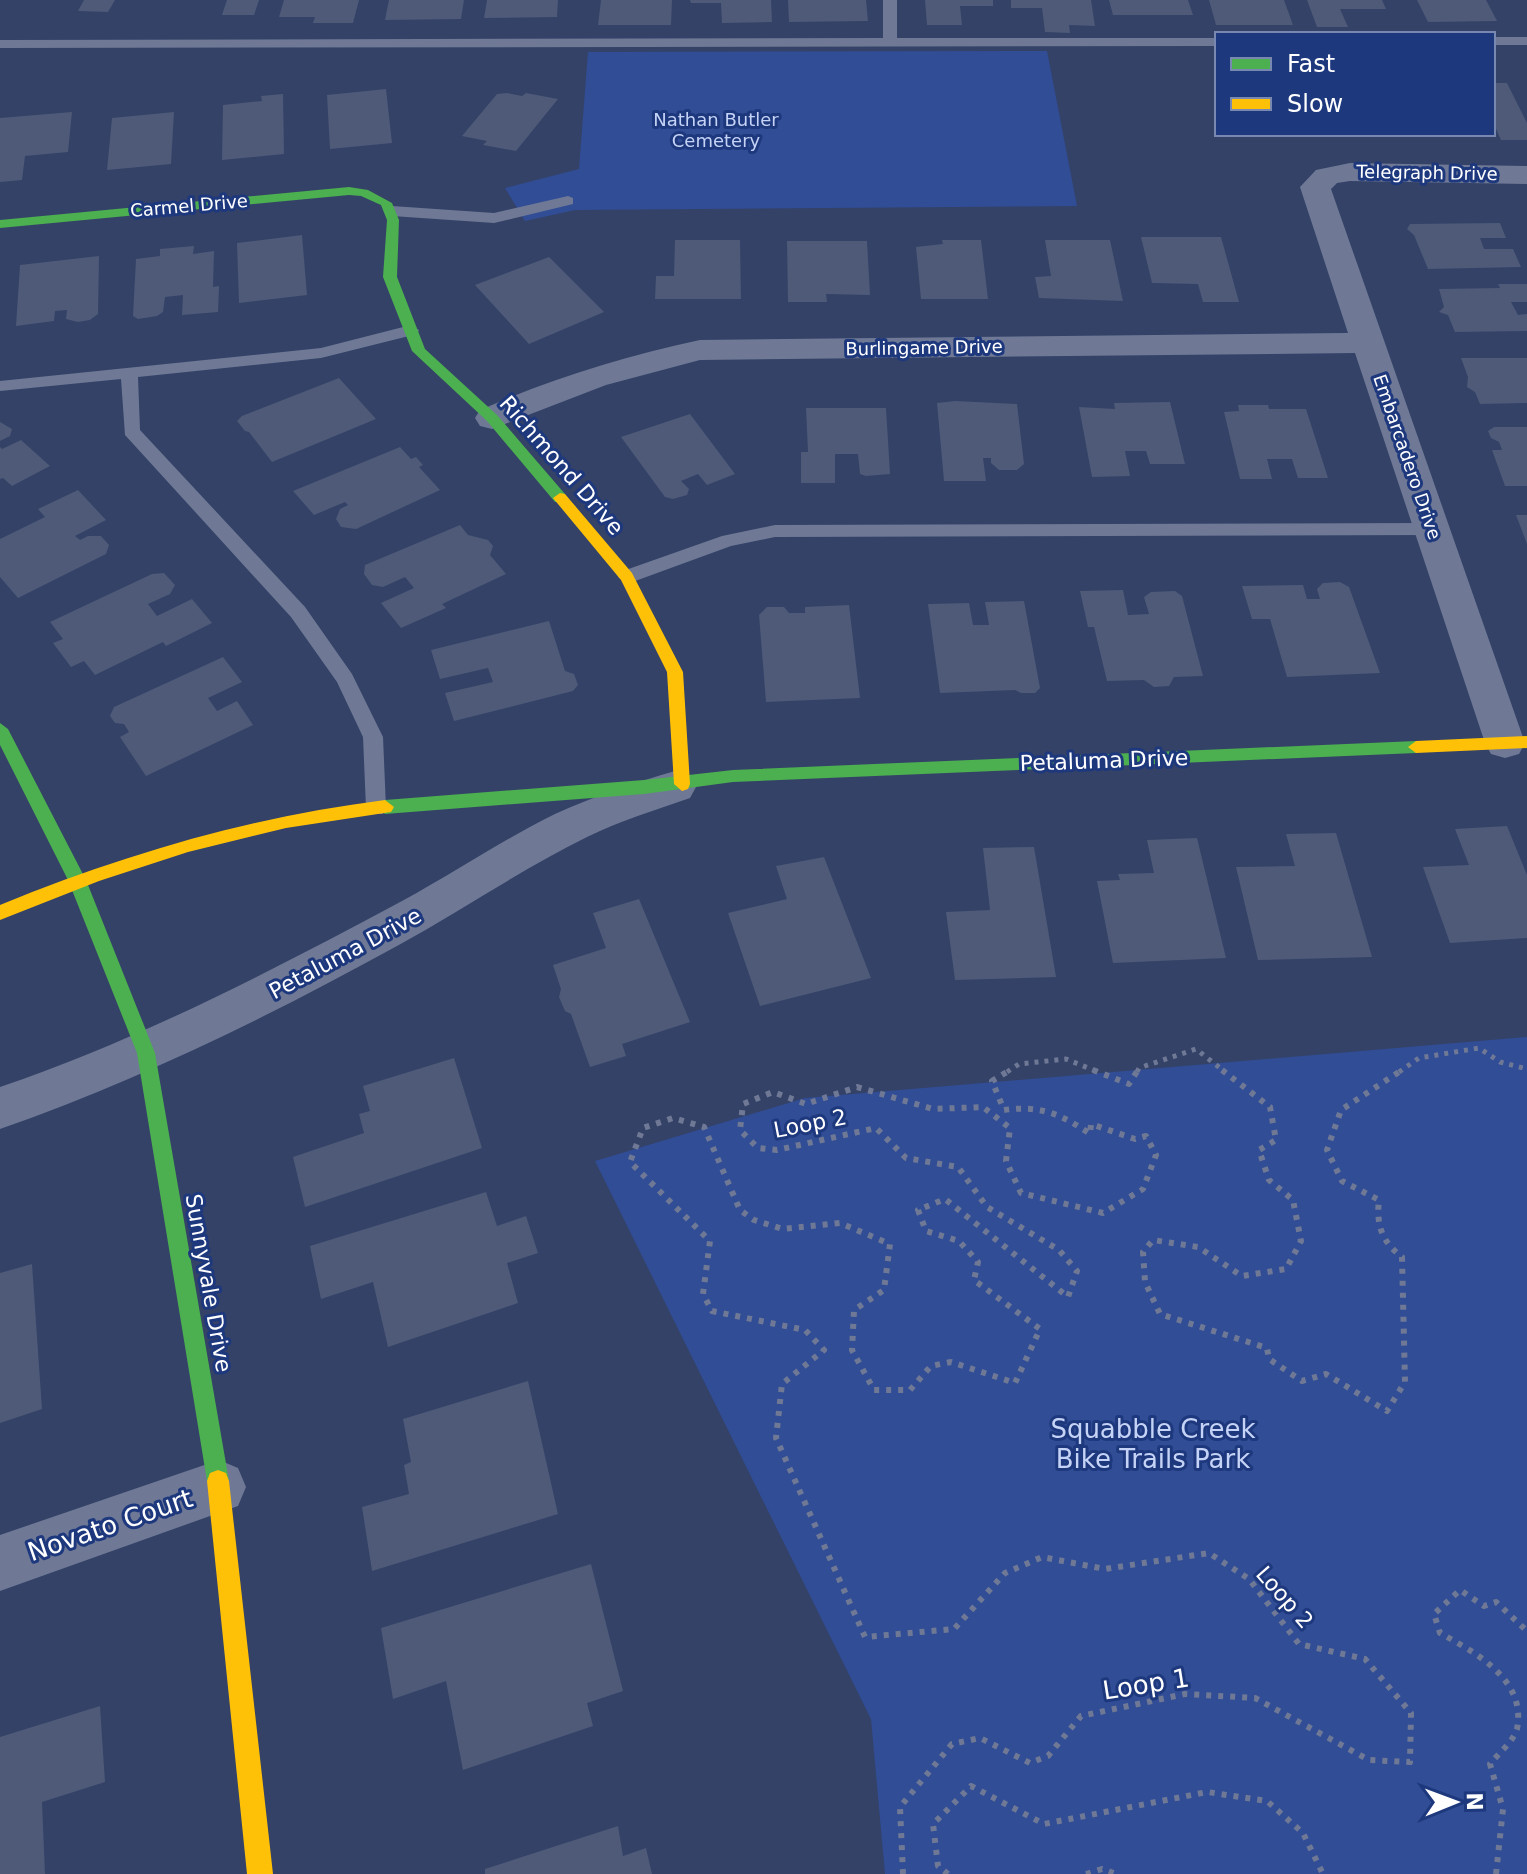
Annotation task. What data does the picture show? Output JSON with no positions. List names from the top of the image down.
{
  "streets": {
    "street": [
      "Telegraph Drive",
      "Carmel Drive",
      "Burlingame Drive",
      "Embarcadero Drive",
      "Richmond Drive",
      "Petaluma Drive",
      "Sunnyvale Drive",
      "Novato Court"
    ],
    "path": ["Loop 2", "Loop 1"]
  },
  "crossings": [
    ["Telegraph Drive", "Embarcadero Drive"],
    ["Carmel Drive", "Richmond Drive"],
    ["Burlingame Drive", "Embarcadero Drive"],
    ["Burlingame Drive", "Richmond Drive"],
    ["Embarcadero Drive", "Petaluma Drive"],
    ["Richmond Drive", "Petaluma Drive"],
    ["Petaluma Drive", "Sunnyvale Drive"],
    ["Loop 2", "Loop 1"],
    ["Sunnyvale Drive", "Novato Court"]
  ],
  "parks": ["Nathan Butler Cemetery", "Squabble Creek Bike Trails Park"],
  "legend": ["Fast", "Slow"],
  "north": "right"
}
